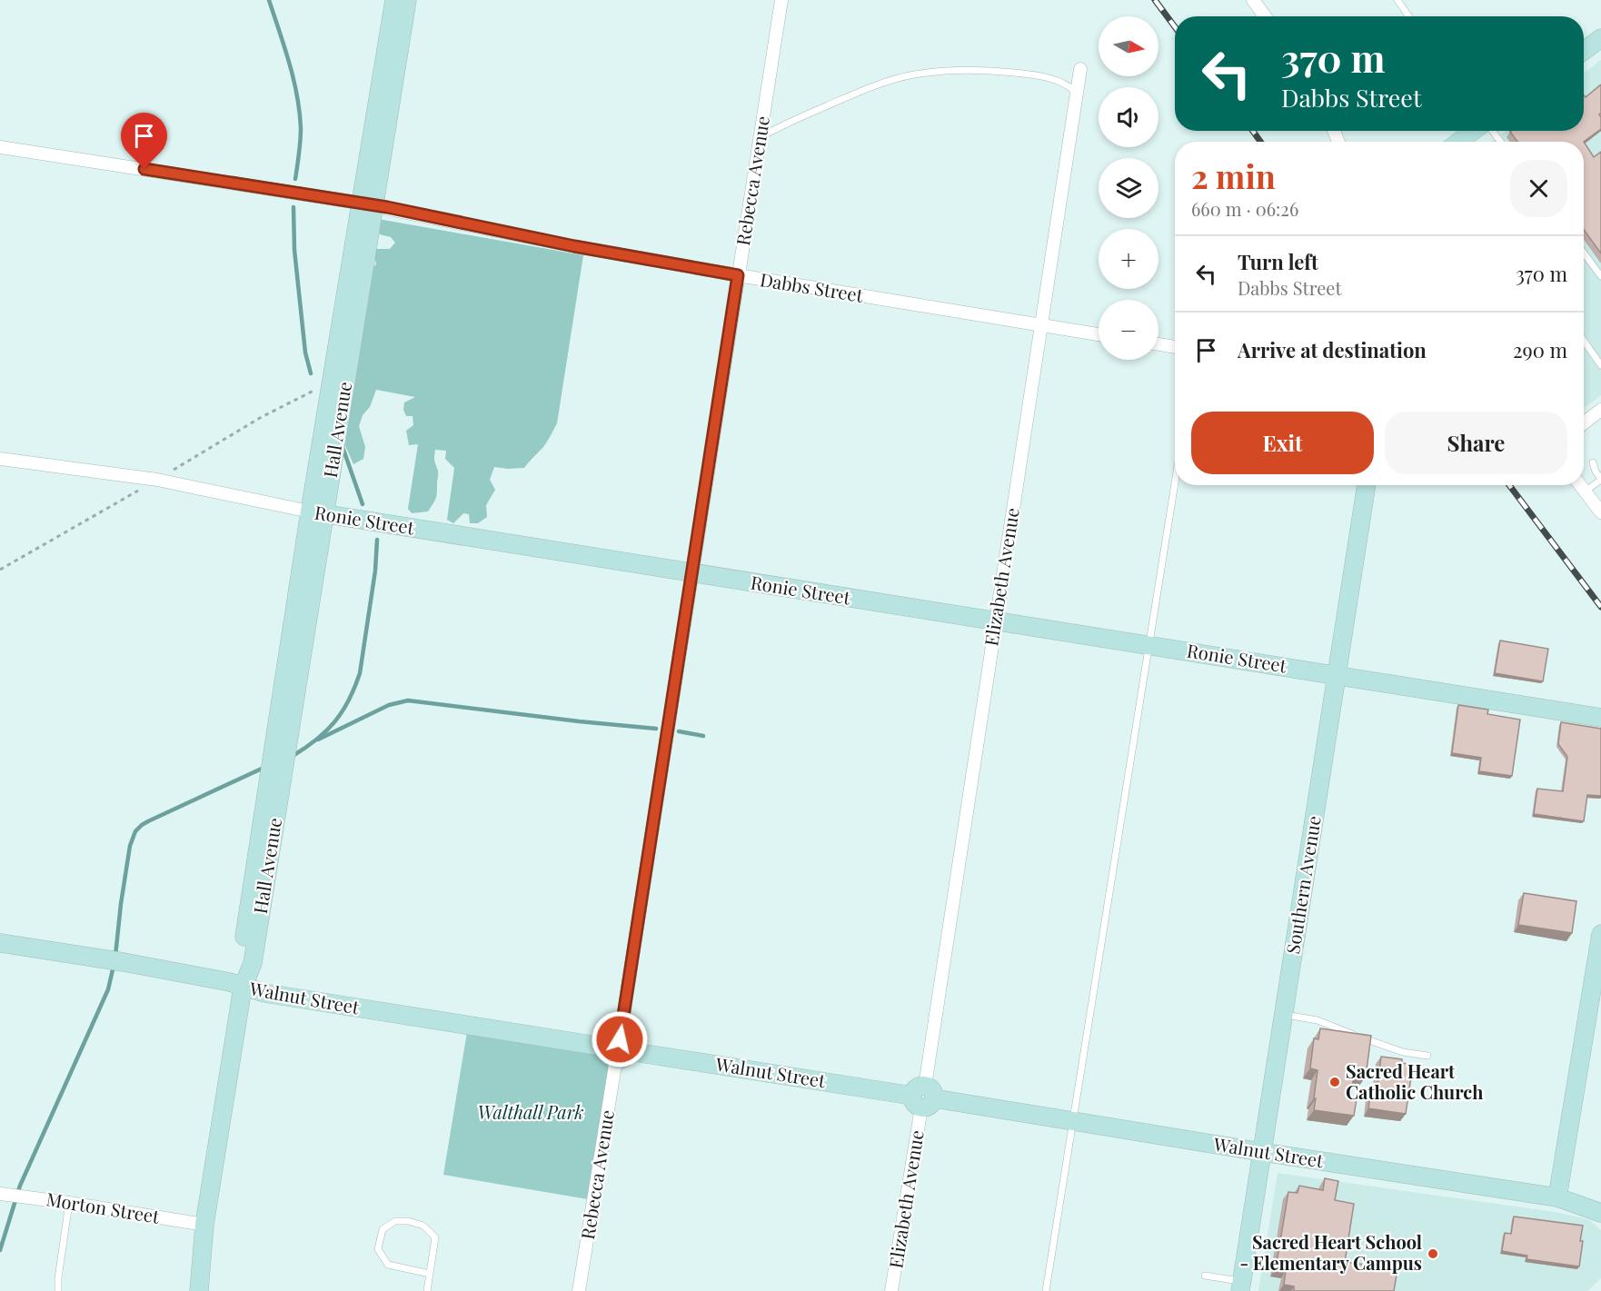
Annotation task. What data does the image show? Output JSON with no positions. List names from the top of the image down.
{
  "streets": {
    "street": [
      "Rebecca Avenue",
      "Dabbs Street",
      "Hall Avenue",
      "Ronie Street",
      "Elizabeth Avenue",
      "Southern Avenue",
      "Walnut Street",
      "Morton Street"
    ]
  },
  "crossings": [
    ["Rebecca Avenue", "Dabbs Street"],
    ["Rebecca Avenue", "Ronie Street"],
    ["Rebecca Avenue", "Walnut Street"],
    ["Dabbs Street", "Hall Avenue"],
    ["Dabbs Street", "Elizabeth Avenue"],
    ["Hall Avenue", "Ronie Street"],
    ["Hall Avenue", "Walnut Street"],
    ["Hall Avenue", "Morton Street"],
    ["Ronie Street", "Elizabeth Avenue"],
    ["Ronie Street", "Southern Avenue"],
    ["Elizabeth Avenue", "Walnut Street"],
    ["Southern Avenue", "Walnut Street"]
  ],
  "parks": ["Walthall Park"],
  "places": ["Sacred Heart Catholic Church", "Sacred Heart School - Elementary Campus"],
  "north": "right",
  "page": {
    "map_buttons": ["+", "−"],
    "turn": ["370 m", "Dabbs Street"],
    "heading": ["2 min", "660 m · 06:26"],
    "list": [
      {
        "name": "Turn left",
        "note": "Dabbs Street",
        "value": "370 m"
      },
      {
        "name": "Arrive at destination",
        "value": "290 m"
      }
    ],
    "buttons": ["Exit", "Share"]
  }
}
